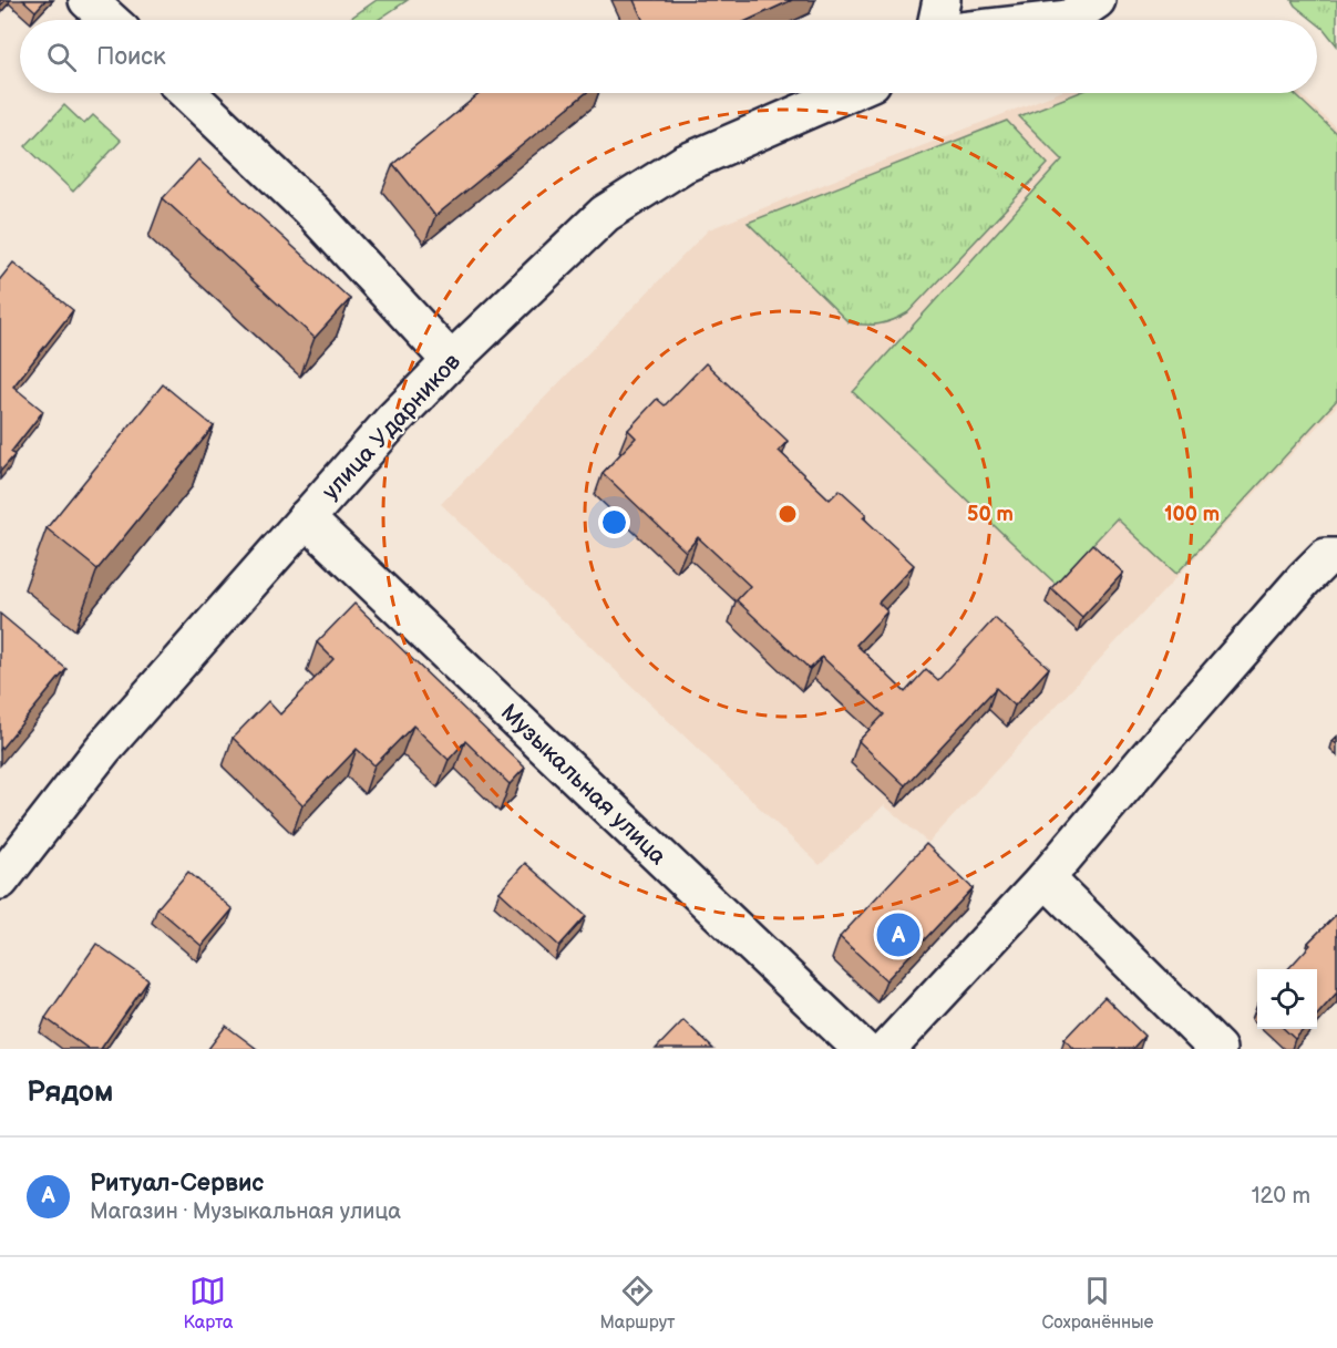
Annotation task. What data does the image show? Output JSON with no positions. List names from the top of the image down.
{
  "streets": {
    "street": ["улица Ударников", "Музыкальная улица"]
  },
  "crossings": [
    ["улица Ударников", "Музыкальная улица"]
  ],
  "page": {
    "search": "Поиск",
    "pins": "A",
    "heading": "Рядом",
    "list": [
      {
        "mark": "A",
        "name": "Ритуал-Сервис",
        "note": "Магазин · Музыкальная улица",
        "value": "120 m"
      }
    ],
    "nav": ["Карта", "Маршрут", "Сохранённые"]
  },
  "rings": ["50 m", "100 m"]
}
